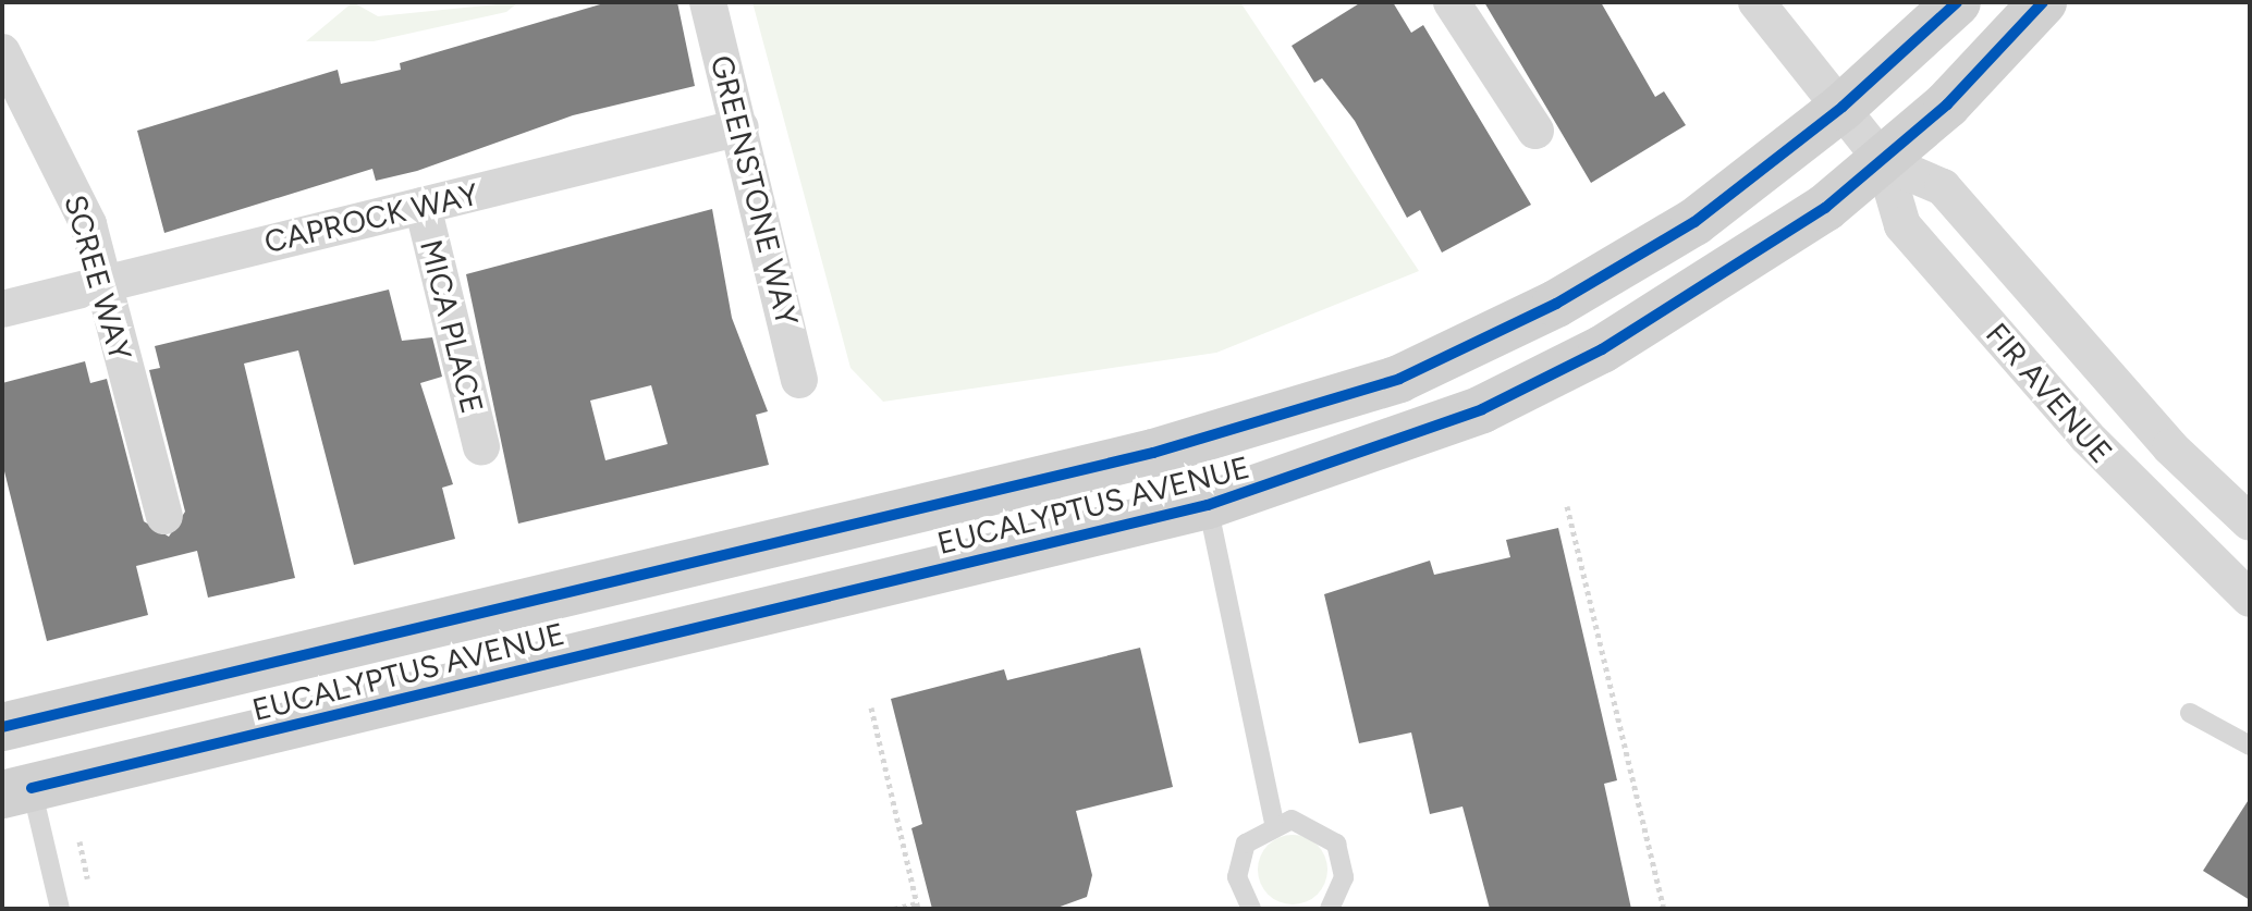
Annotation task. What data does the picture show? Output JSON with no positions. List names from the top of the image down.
{
  "streets": {
    "main road": ["EUCALYPTUS AVENUE"],
    "street": [
      "GREENSTONE WAY",
      "CAPROCK WAY",
      "SCREE WAY",
      "MICA PLACE",
      "FIR AVENUE"
    ]
  },
  "crossings": [
    ["GREENSTONE WAY", "CAPROCK WAY"],
    ["CAPROCK WAY", "SCREE WAY"],
    ["CAPROCK WAY", "MICA PLACE"],
    ["FIR AVENUE", "EUCALYPTUS AVENUE"]
  ]
}
